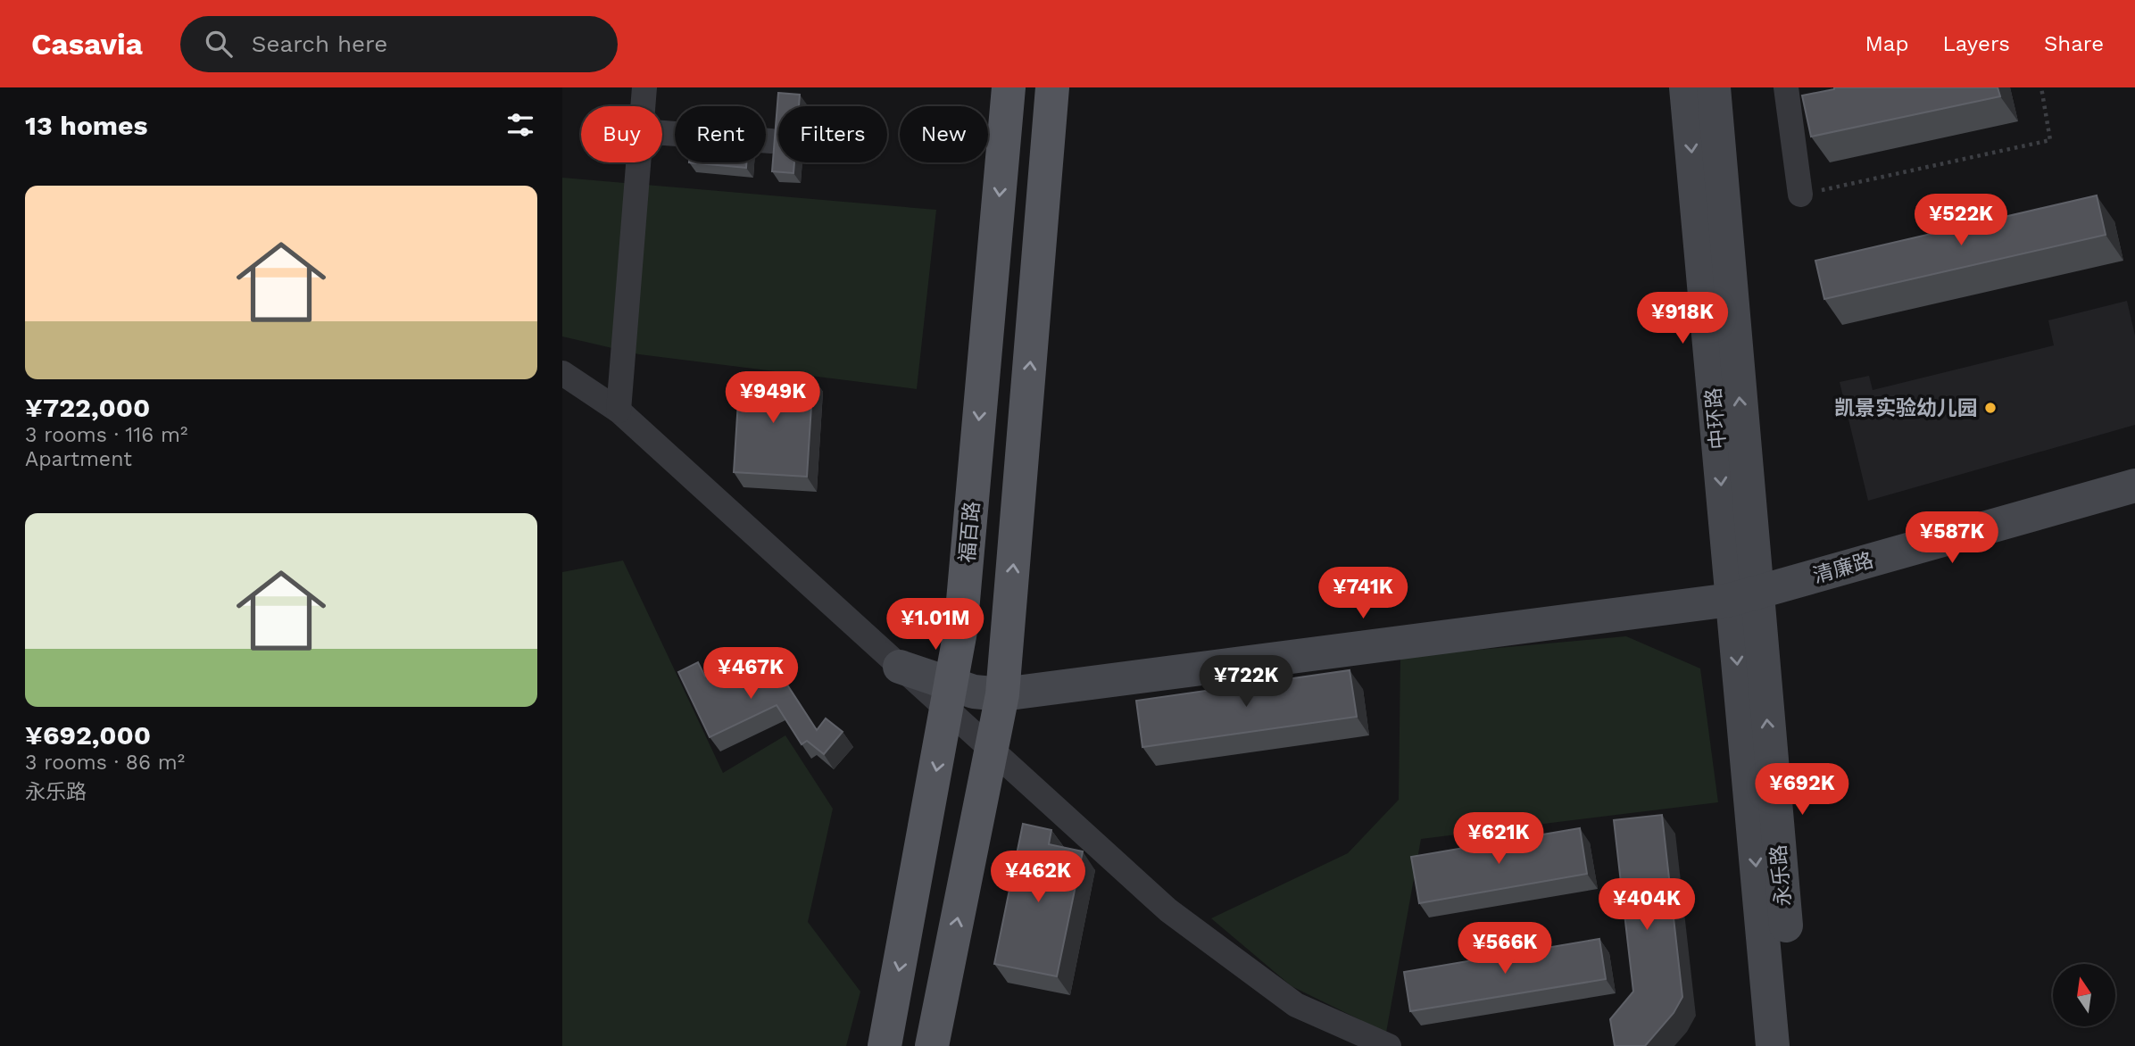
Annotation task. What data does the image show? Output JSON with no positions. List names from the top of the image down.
{
  "streets": {
    "main road": ["福百路"],
    "street": ["中环路", "清廉路", "永乐路"]
  },
  "crossings": [
    ["中环路", "清廉路"],
    ["中环路", "永乐路"],
    ["福百路", "清廉路"],
    ["清廉路", "永乐路"]
  ],
  "places": ["凯景实验幼儿园"],
  "north": "top",
  "page": {
    "header": "Casavia",
    "search": "Search here",
    "nav": ["Map", "Layers", "Share"],
    "heading": "13 homes",
    "chip": [
      "Buy",
      "Rent",
      "Filters",
      "New"
    ],
    "list": [
      {
        "name": "¥722,000",
        "note": "3 rooms · 116 m² · Apartment"
      },
      {
        "name": "¥692,000",
        "note": "3 rooms · 86 m² · 永乐路"
      }
    ],
    "price": [
      "¥522K",
      "¥918K",
      "¥949K",
      "¥587K",
      "¥741K",
      "¥1.01M",
      "¥467K",
      "¥722K",
      "¥692K",
      "¥621K",
      "¥462K",
      "¥404K",
      "¥566K"
    ]
  }
}
